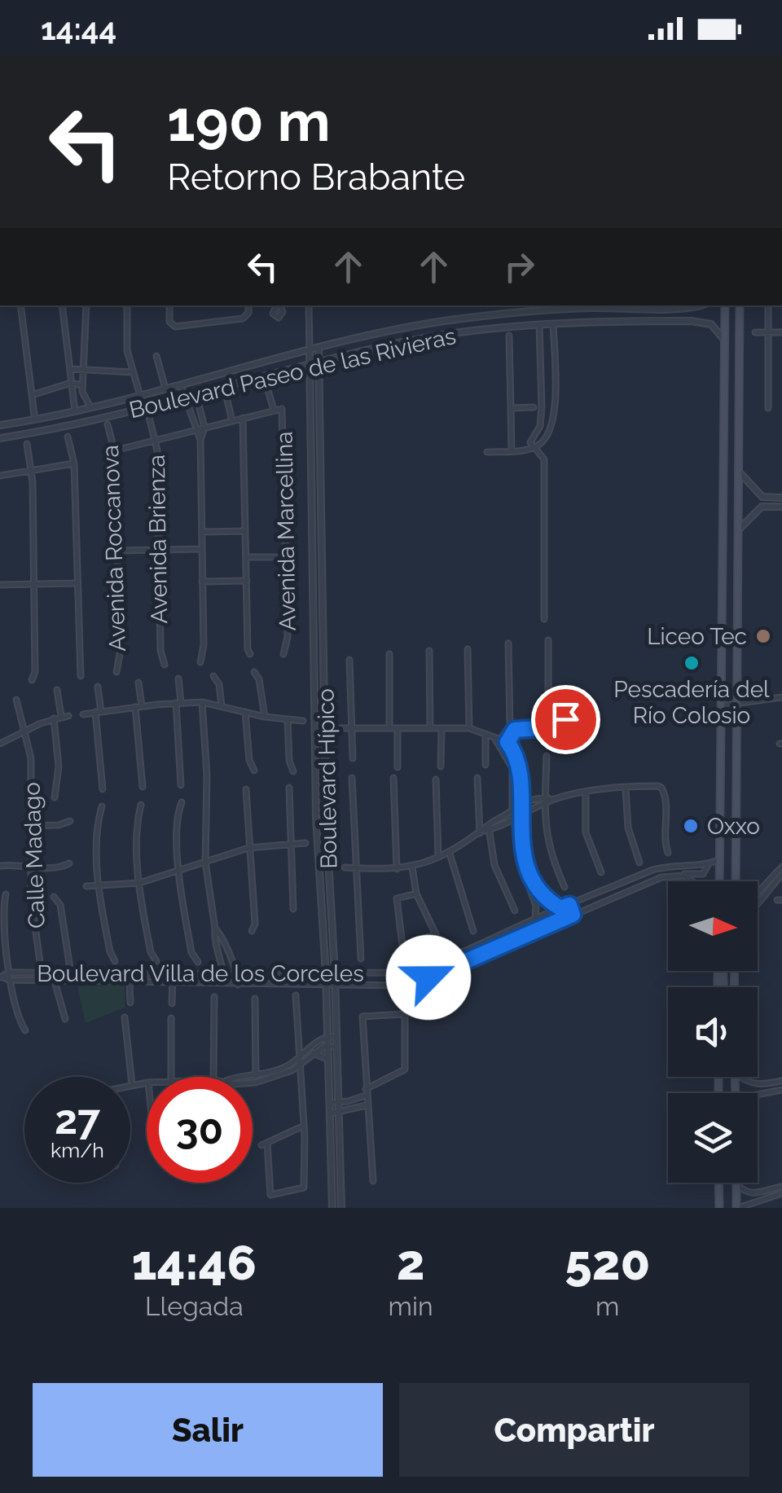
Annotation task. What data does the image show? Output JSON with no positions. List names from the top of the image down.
{
  "streets": {
    "street": [
      "Boulevard Paseo de las Rivieras",
      "Avenida Marcellina",
      "Avenida Brienza",
      "Avenida Roccanova",
      "Boulevard Hípico",
      "Calle Madago",
      "Boulevard Villa de los Corceles"
    ]
  },
  "crossings": [
    ["Boulevard Paseo de las Rivieras", "Boulevard Hípico"],
    ["Boulevard Hípico", "Boulevard Villa de los Corceles"],
    ["Calle Madago", "Boulevard Villa de los Corceles"]
  ],
  "places": ["Liceo Tec", "Pescadería del Río Colosio", "Oxxo"],
  "north": "right",
  "page": {
    "status": "14:44",
    "turn": ["190 m", "Retorno Brabante"],
    "speed": "27 km/h",
    "limit": "30",
    "eta": [
      "14:46",
      "Llegada",
      "2",
      "min",
      "520",
      "m"
    ],
    "buttons": ["Salir", "Compartir"]
  }
}
